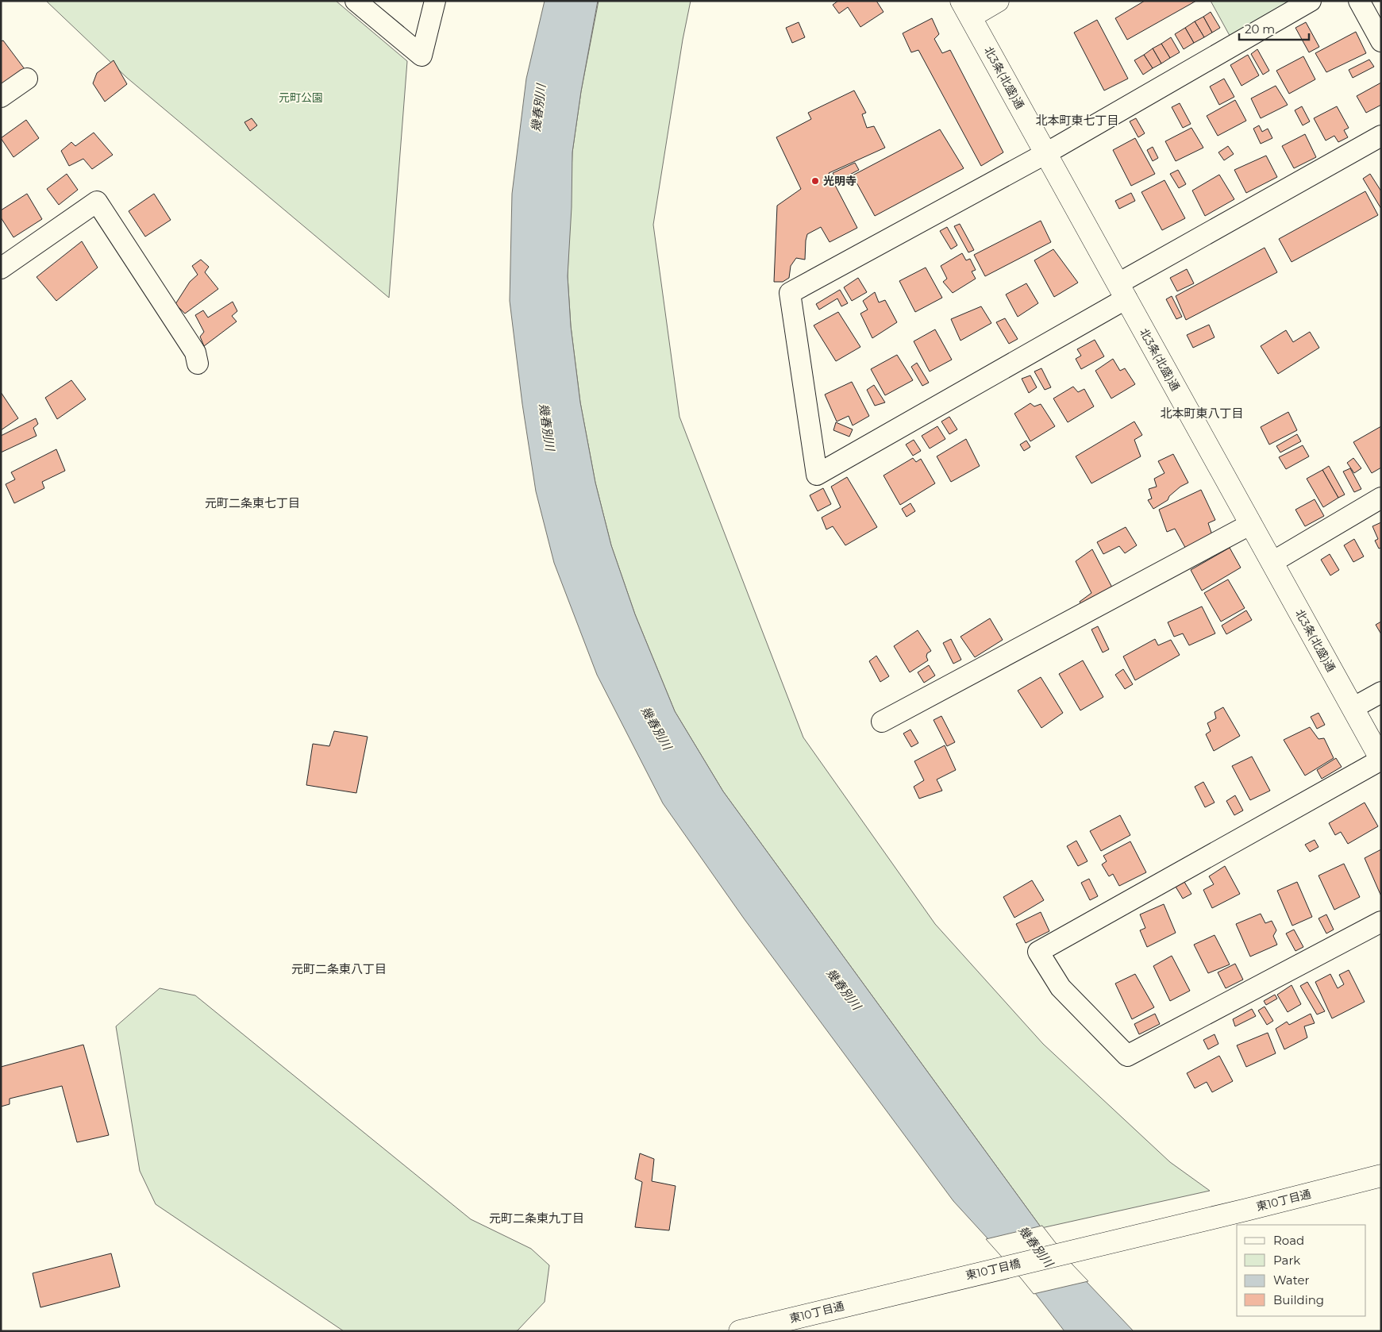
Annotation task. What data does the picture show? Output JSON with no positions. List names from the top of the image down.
{
  "streets": {
    "street": ["北3条(北盛)通", "東10丁目通", "東10丁目橋"]
  },
  "crossings": [
    ["東10丁目通", "東10丁目橋"]
  ],
  "districts": [
    "北本町東七丁目",
    "北本町東八丁目",
    "元町二条東七丁目",
    "元町二条東八丁目",
    "元町二条東九丁目"
  ],
  "water": ["幾春別川"],
  "parks": ["元町公園"],
  "places": ["光明寺"],
  "legend": [
    "Road",
    "Park",
    "Water",
    "Building"
  ],
  "scale_bar": "20 m"
}
